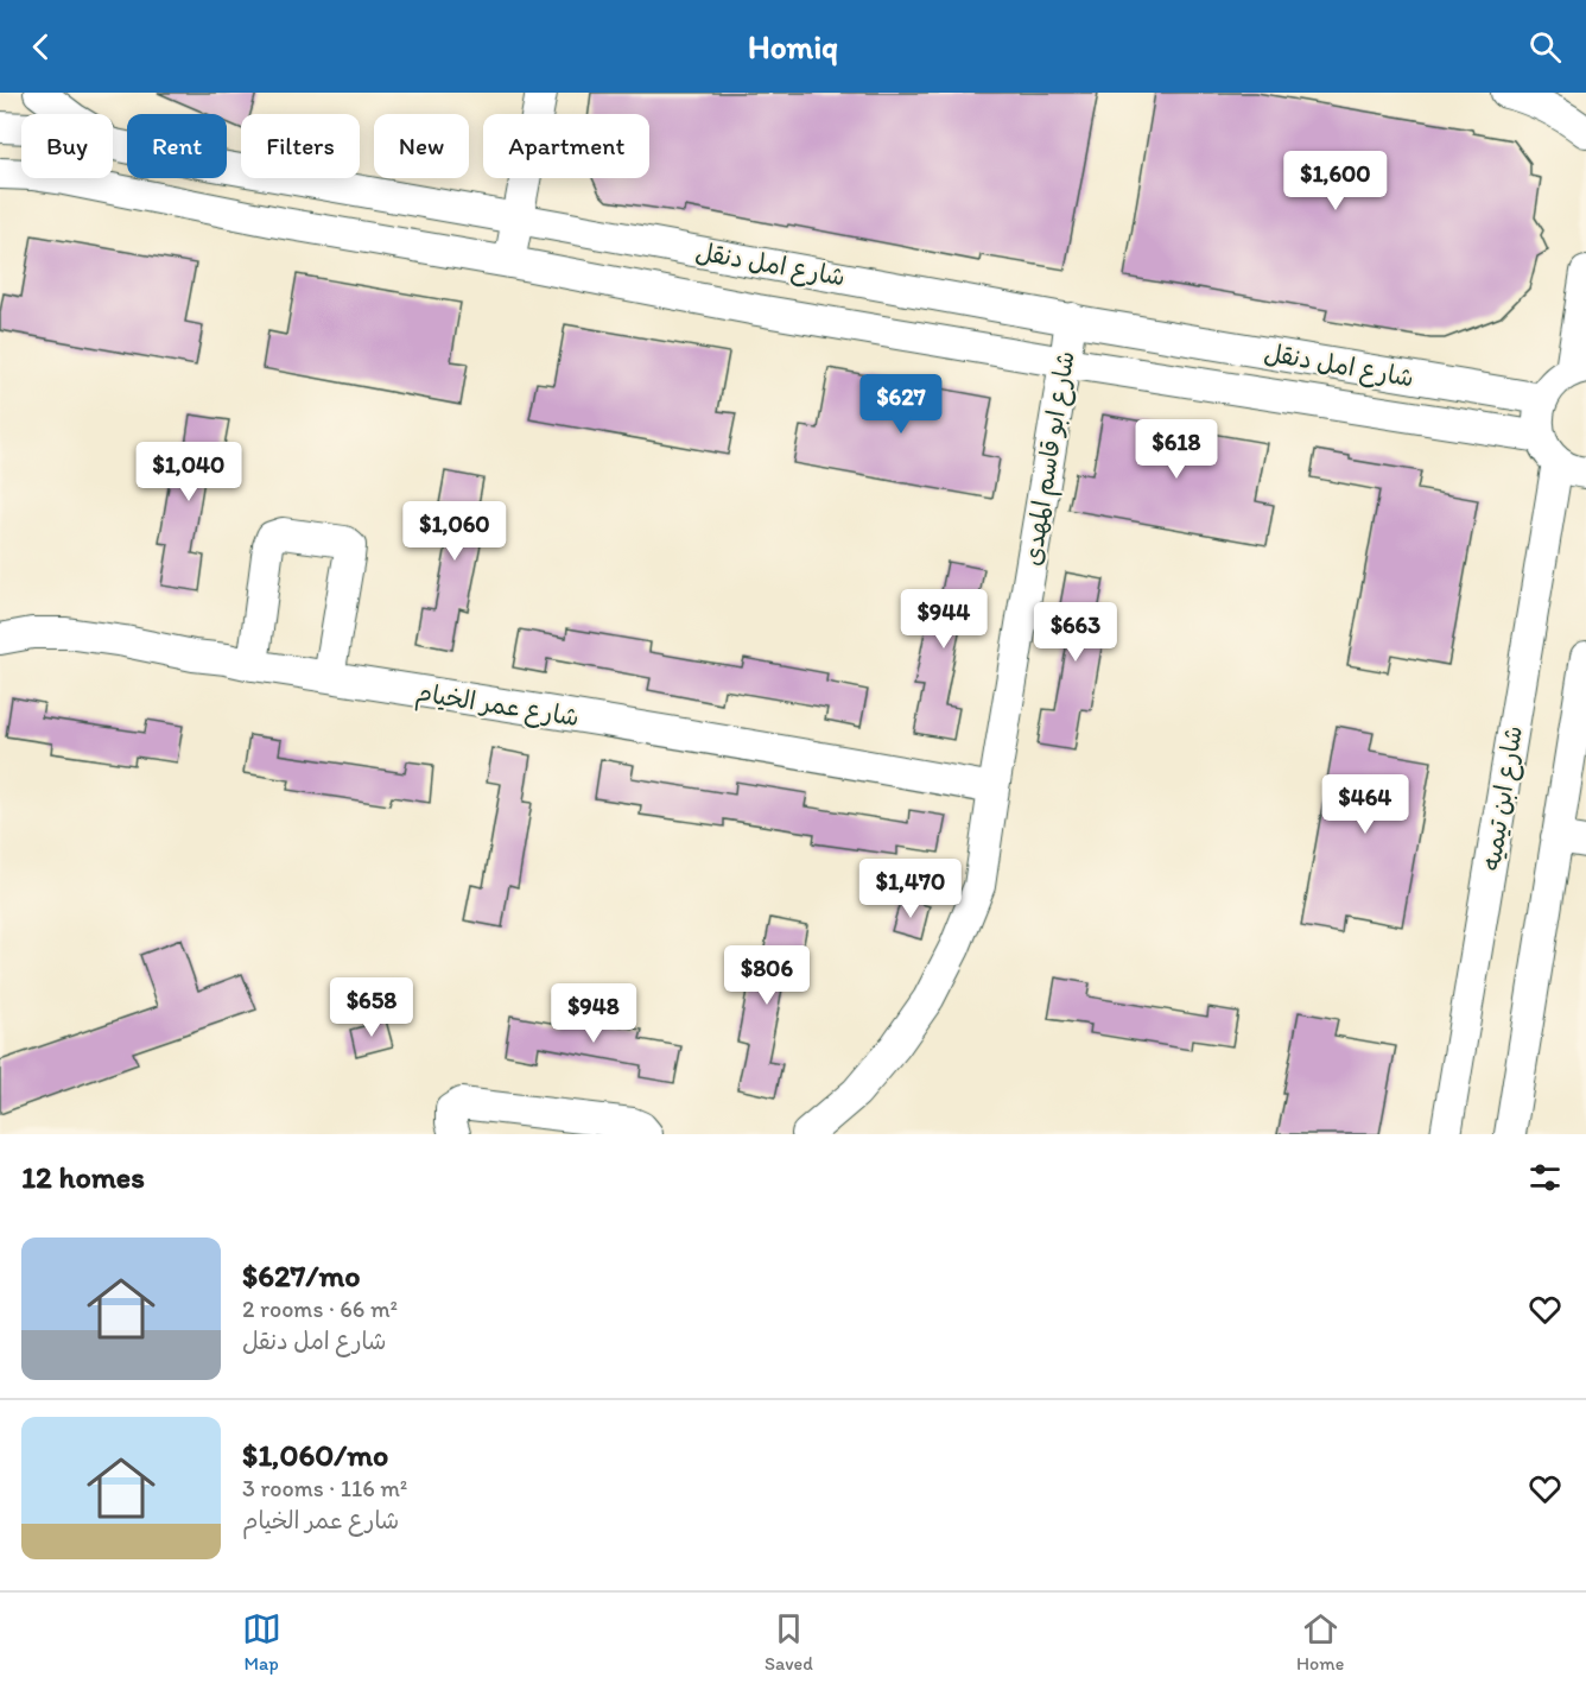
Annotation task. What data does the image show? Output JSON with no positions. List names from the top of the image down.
{
  "streets": {
    "street": [
      "شارع امل دنقل",
      "شارع ابو قاسم المهدى",
      "شارع عمر الخيام",
      "شارع ابن تيميه"
    ]
  },
  "crossings": [
    ["شارع امل دنقل", "شارع ابو قاسم المهدى"],
    ["شارع ابو قاسم المهدى", "شارع عمر الخيام"]
  ],
  "page": {
    "header": "Homiq",
    "chip": [
      "Buy",
      "Rent",
      "Filters",
      "New",
      "Apartment"
    ],
    "price": [
      "$1,600",
      "$627",
      "$618",
      "$1,040",
      "$1,060",
      "$944",
      "$663",
      "$464",
      "$1,470",
      "$806",
      "$658",
      "$948"
    ],
    "heading": "12 homes",
    "list": [
      {
        "name": "$627/mo",
        "note": "2 rooms · 66 m² · شارع امل دنقل"
      },
      {
        "name": "$1,060/mo",
        "note": "3 rooms · 116 m² · شارع عمر الخيام"
      }
    ],
    "tabs": ["Map", "Saved", "Home"]
  }
}
